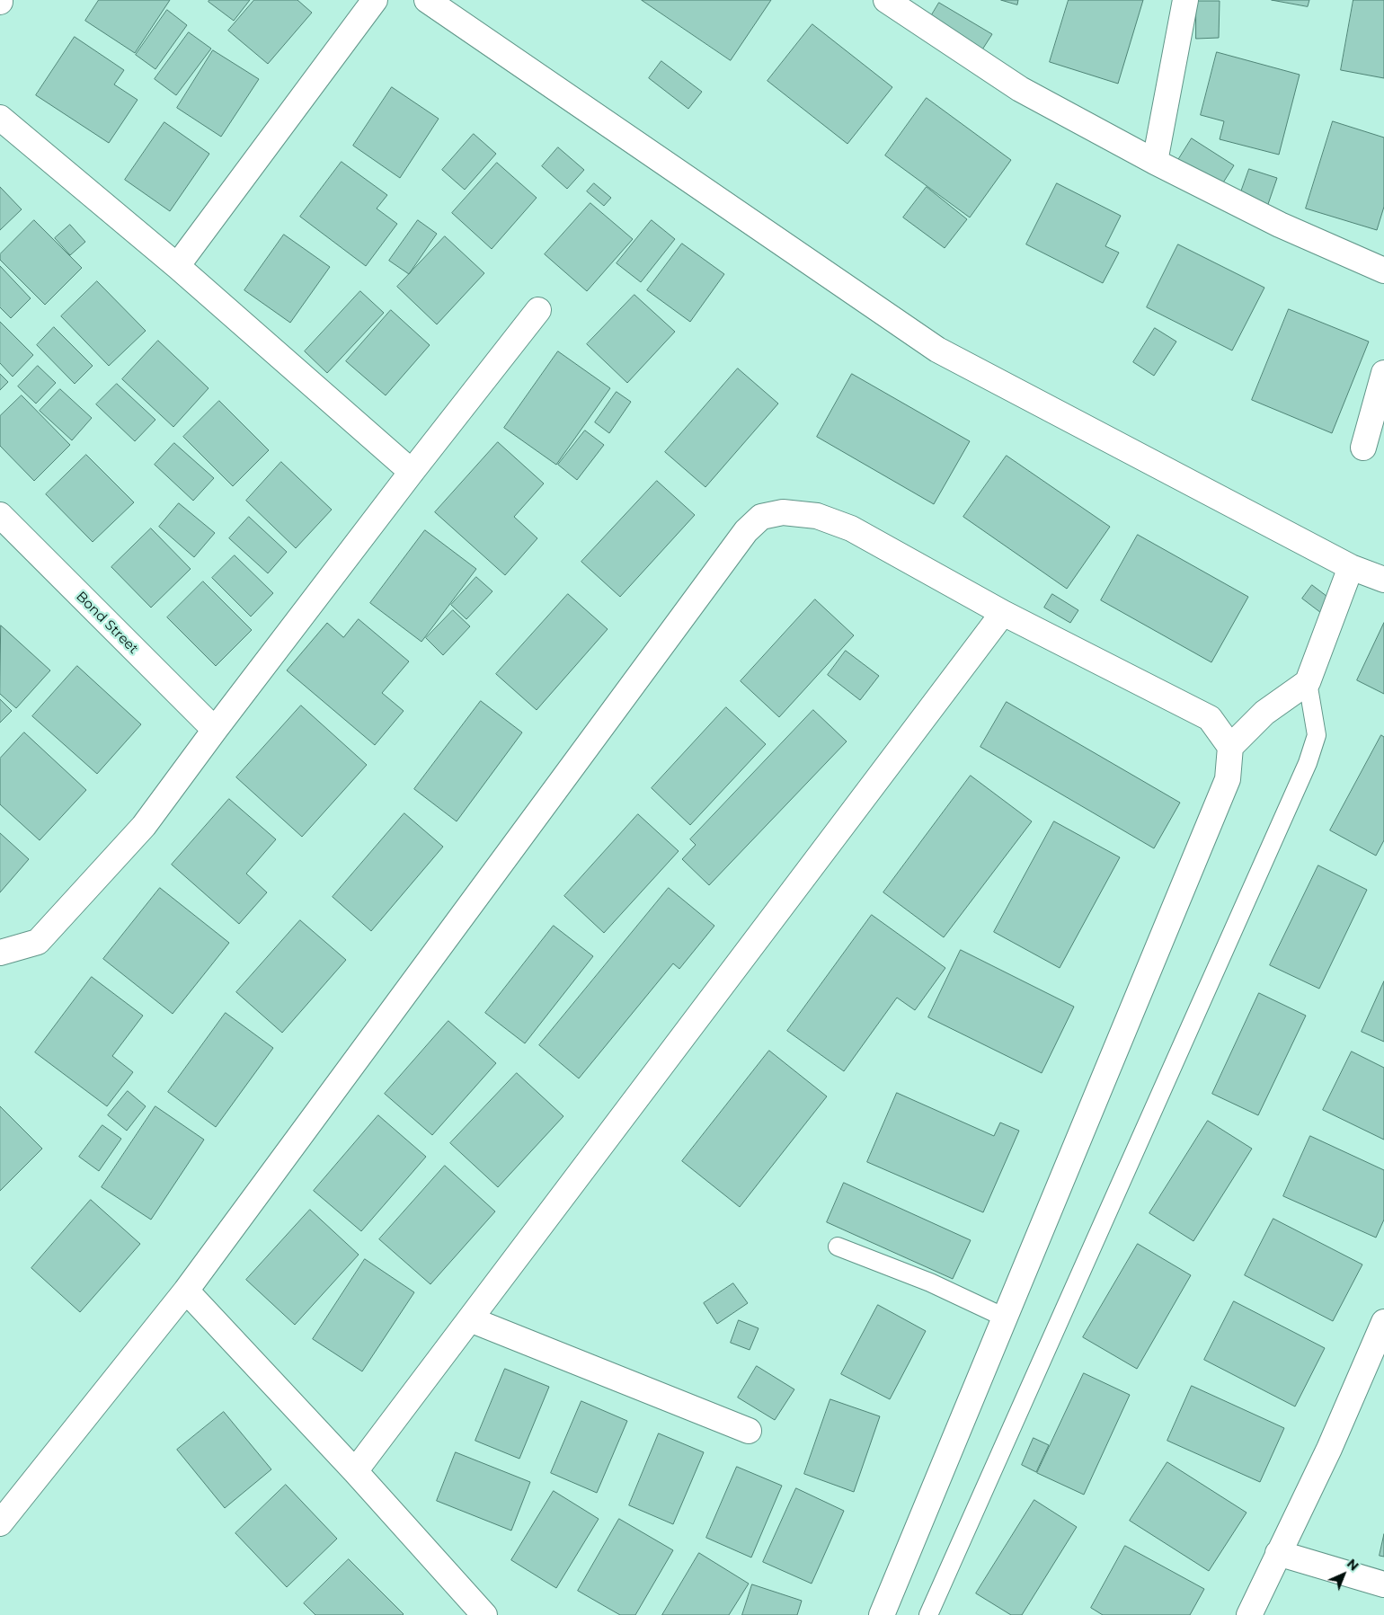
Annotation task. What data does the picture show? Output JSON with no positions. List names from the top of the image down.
{
  "streets": {
    "street": ["Bond Street"]
  },
  "north": "top right"
}
